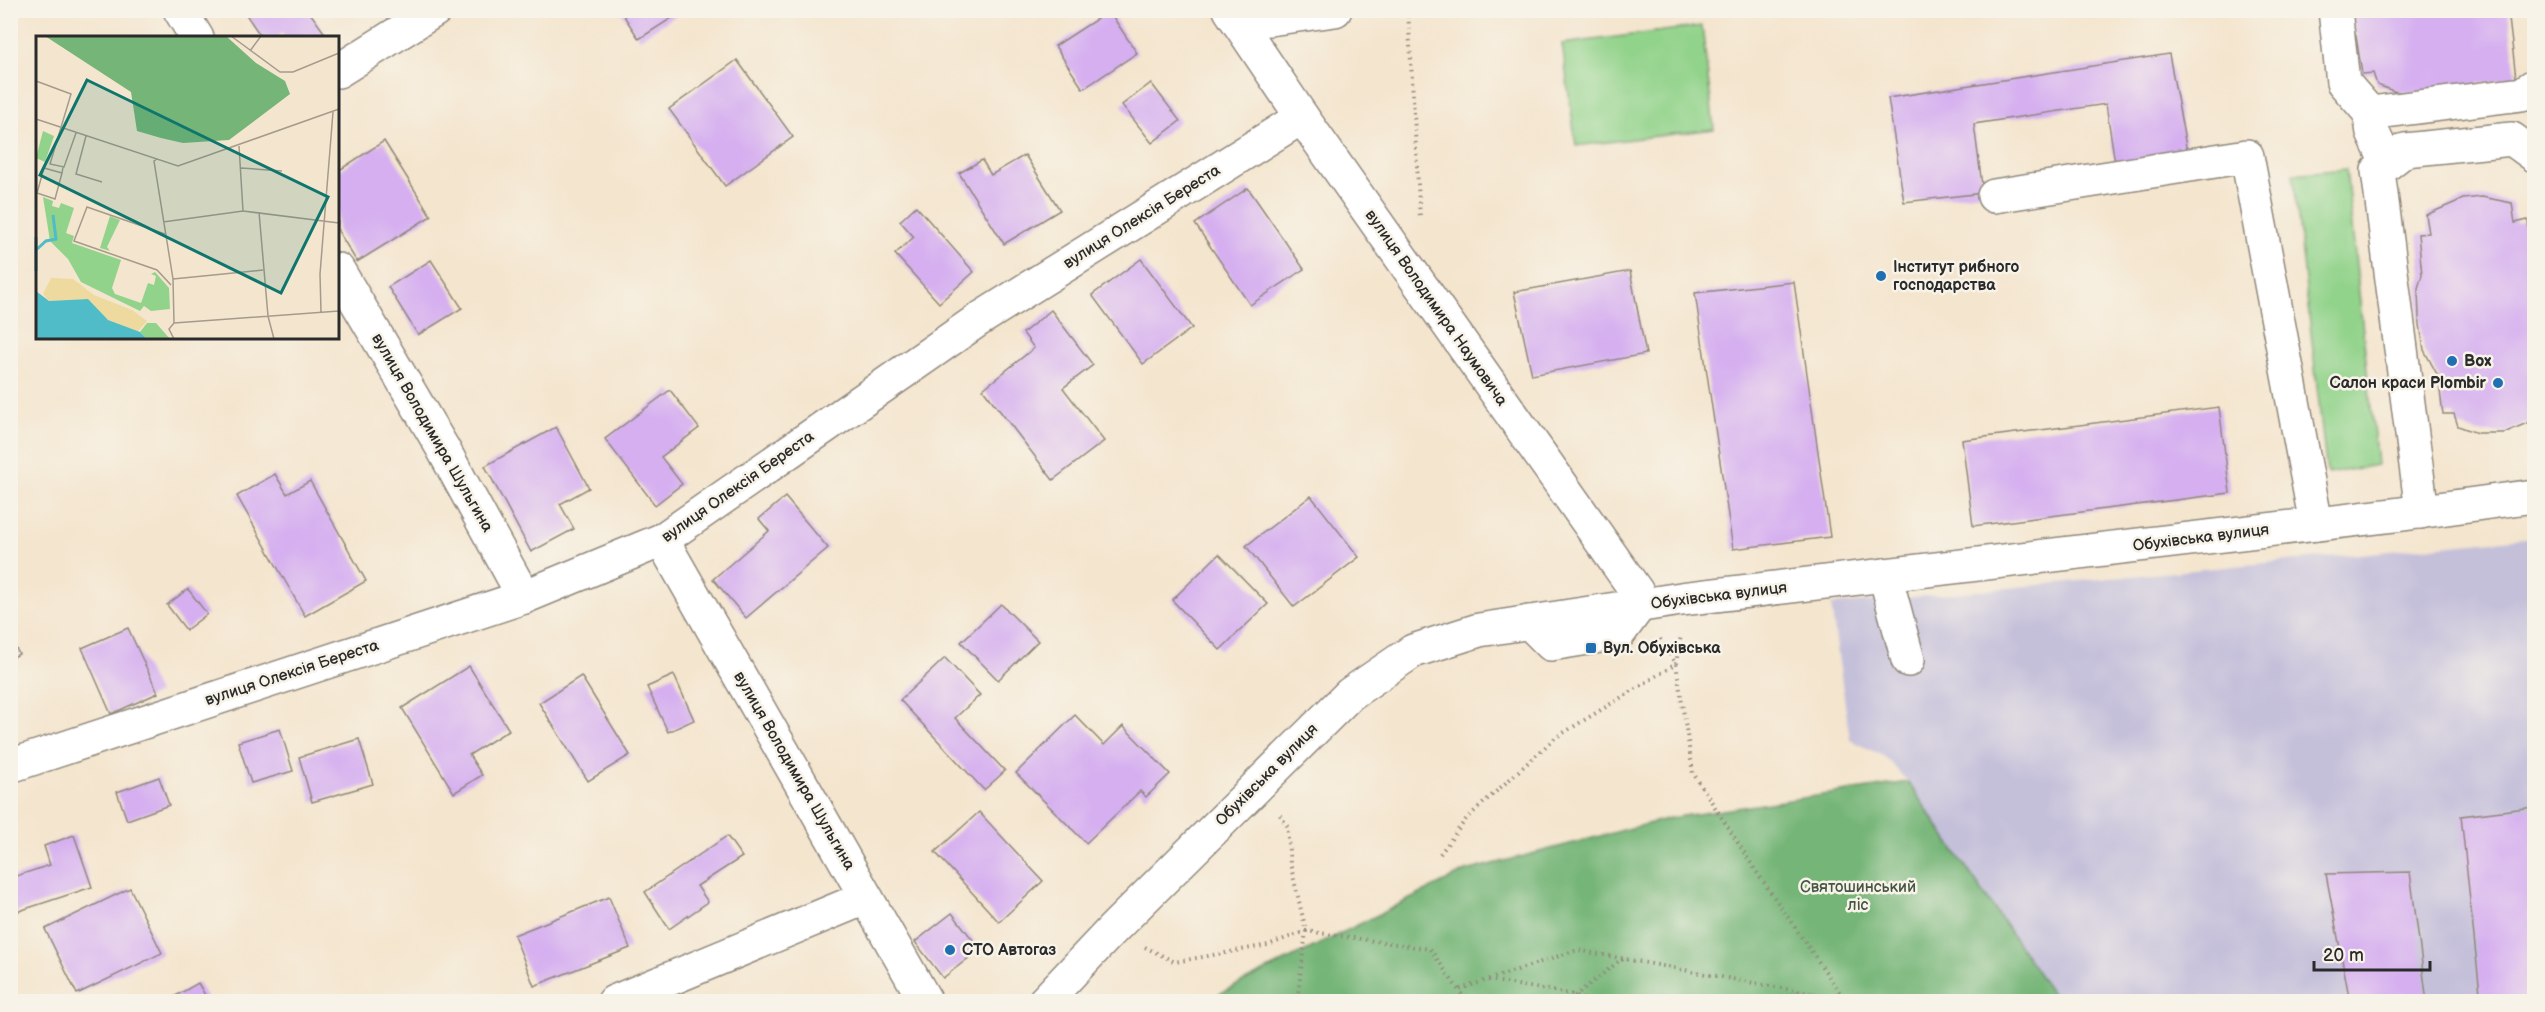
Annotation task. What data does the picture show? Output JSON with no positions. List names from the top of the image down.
{
  "streets": {
    "street": [
      "вулиця Олексія Береста",
      "вулиця Володимира Наумовича",
      "вулиця Володимира Шульгина",
      "Обухівська вулиця"
    ]
  },
  "crossings": [
    ["вулиця Олексія Береста", "вулиця Володимира Наумовича"],
    ["вулиця Олексія Береста", "вулиця Володимира Шульгина"],
    ["вулиця Володимира Наумовича", "Обухівська вулиця"]
  ],
  "parks": ["Святошинський ліс"],
  "places": {
    "other": [
      "Інститут рибного господарства",
      "Box",
      "Салон краси Plombir",
      "СТО Автогаз"
    ],
    "transit": ["Вул. Обухівська"]
  },
  "scale_bar": "20 m"
}
